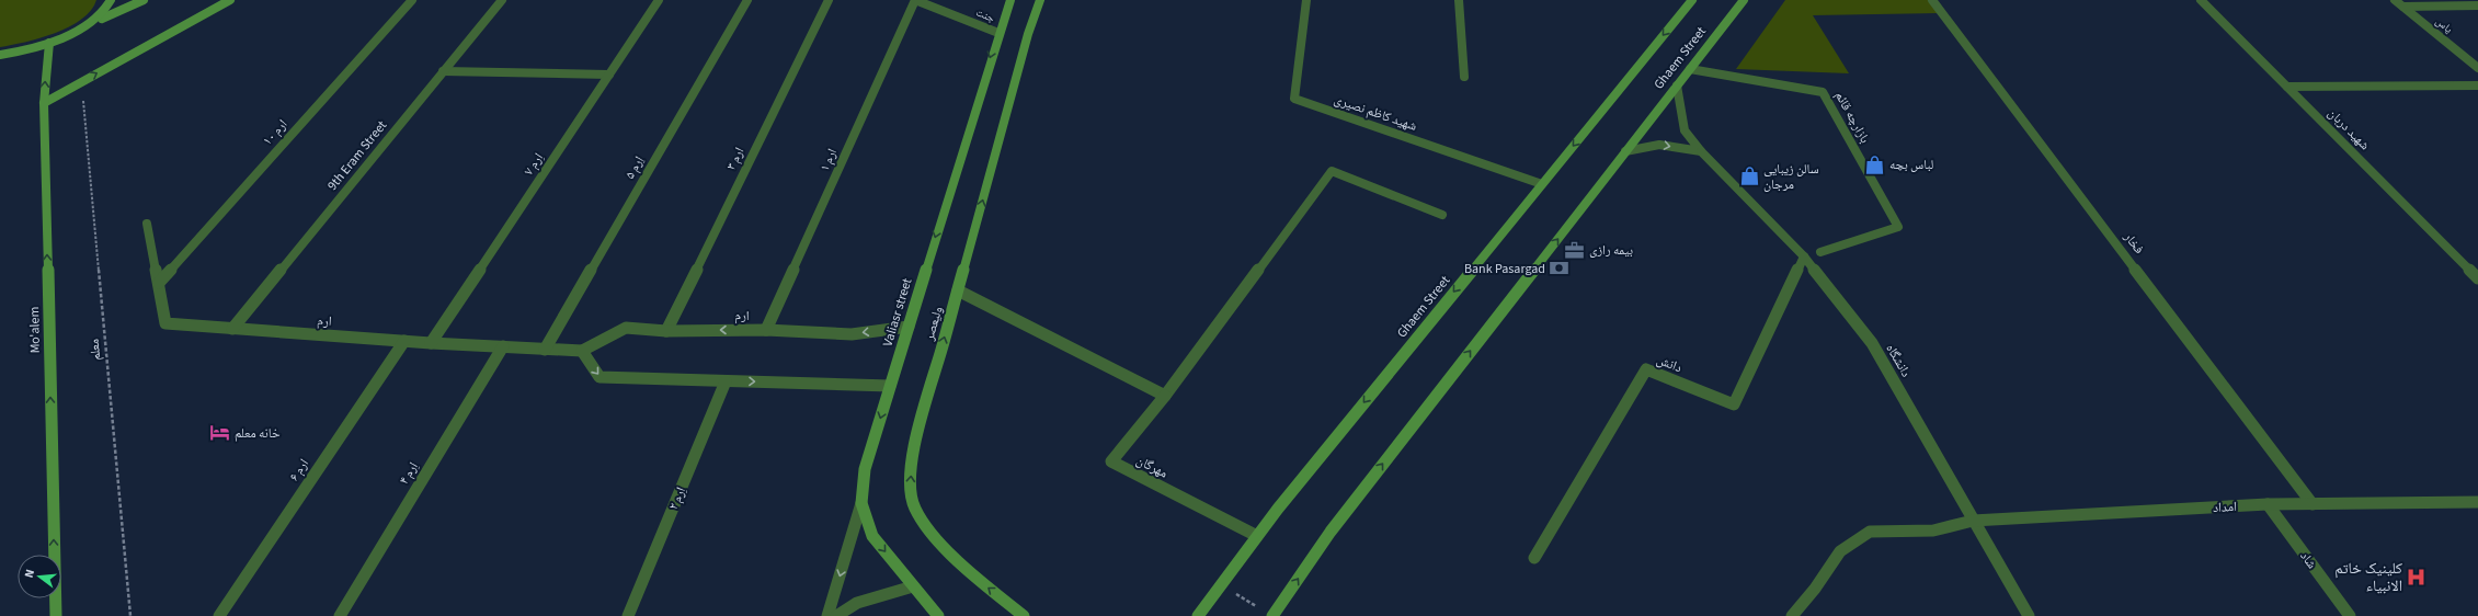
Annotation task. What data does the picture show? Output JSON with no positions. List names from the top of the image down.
{
  "streets": {
    "main road": [
      "Ghaem Street",
      "Valiasr street",
      "ولیعصر",
      "Mo'alem"
    ],
    "street": [
      "جنت",
      "یاس",
      "شهید کاظم نصیری",
      "بازارچه قائم",
      "شهید دربان",
      "ارم ۱۰",
      "9th Eram Street",
      "ارم ۳",
      "ارم ۱",
      "اِرم ۷",
      "اِرم ۵",
      "فخار",
      "ارم",
      "دانشگاه",
      "دانش",
      "مهرگان",
      "ارم ۶",
      "اِرم ۴",
      "اِرم ۲",
      "امداد",
      "شاد"
    ],
    "path": ["معلم"]
  },
  "crossings": [
    ["جنت", "ارم ۱"],
    ["جنت", "Valiasr street"],
    ["Ghaem Street", "شهید کاظم نصیری"],
    ["Ghaem Street", "بازارچه قائم"],
    ["Ghaem Street", "دانشگاه"],
    ["Ghaem Street", "مهرگان"],
    ["ارم ۱۰", "ارم"],
    ["9th Eram Street", "ارم"],
    ["ارم ۳", "ارم"],
    ["ارم ۱", "ارم"],
    ["اِرم ۷", "ارم"],
    ["اِرم ۵", "ارم"],
    ["فخار", "امداد"],
    ["Valiasr street", "ارم"],
    ["ارم", "ارم ۶"],
    ["ارم", "اِرم ۴"],
    ["دانشگاه", "دانش"],
    ["دانشگاه", "امداد"],
    ["امداد", "شاد"]
  ],
  "one_way": ["Valiasr street", "ولیعصر", "Mo'alem"],
  "places": {
    "shop": ["لباس بچه", "سالن زیبایی مرجان"],
    "office": ["بیمه رازی"],
    "bank": ["Bank Pasargad"],
    "hotel": ["خانه معلم"],
    "hospital": ["کلینیک خاتم الانبیاء"]
  },
  "north": "left"
}
